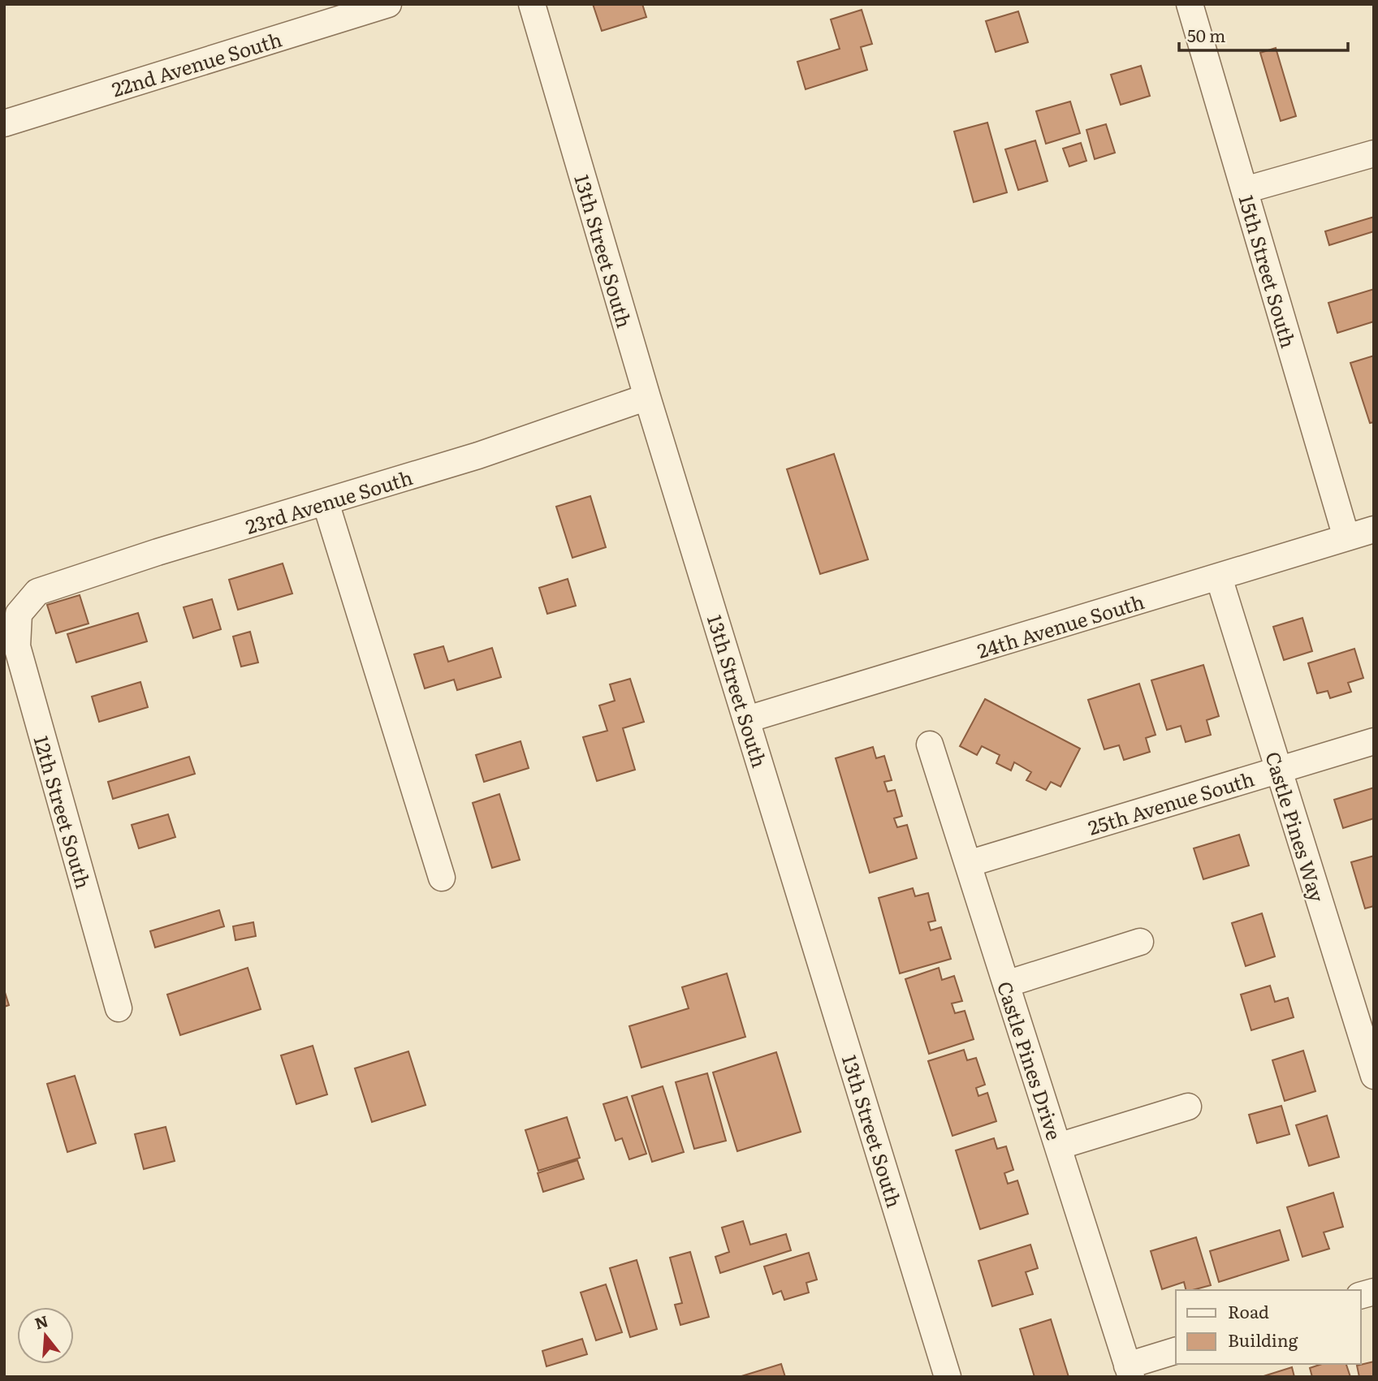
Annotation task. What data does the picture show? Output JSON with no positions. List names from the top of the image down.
{
  "streets": {
    "street": [
      "22nd Avenue South",
      "13th Street South",
      "15th Street South",
      "23rd Avenue South",
      "24th Avenue South",
      "25th Avenue South",
      "12th Street South",
      "Castle Pines Way",
      "Castle Pines Drive"
    ]
  },
  "crossings": [
    ["13th Street South", "23rd Avenue South"],
    ["13th Street South", "24th Avenue South"],
    ["15th Street South", "24th Avenue South"],
    ["23rd Avenue South", "12th Street South"],
    ["24th Avenue South", "Castle Pines Way"],
    ["25th Avenue South", "Castle Pines Way"],
    ["25th Avenue South", "Castle Pines Drive"]
  ],
  "legend": ["Road", "Building"],
  "scale_bar": "50 m",
  "north": "top"
}
